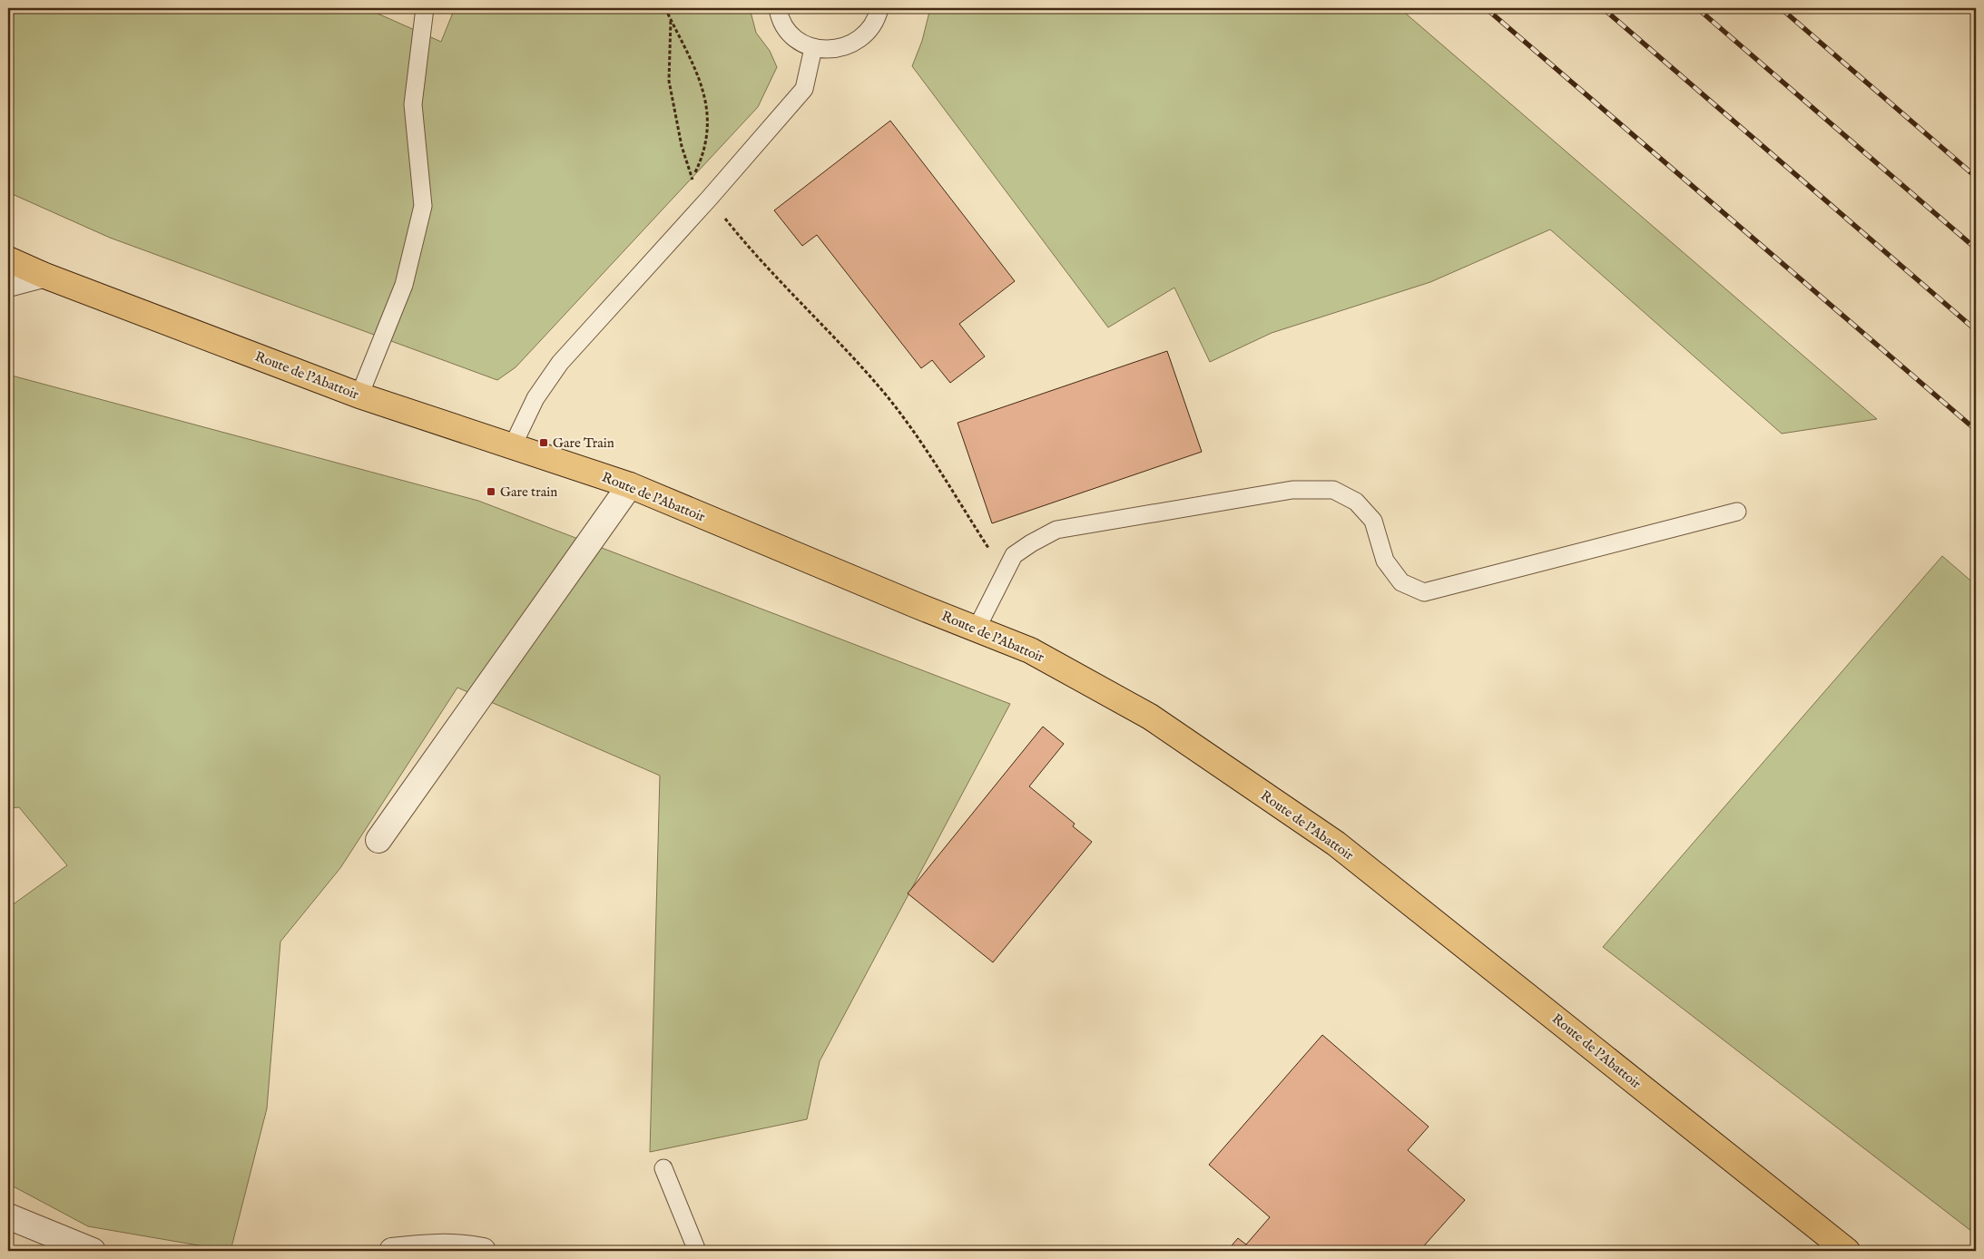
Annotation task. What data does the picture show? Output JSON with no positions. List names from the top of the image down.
{
  "streets": {
    "main road": ["Route de l’Abattoir"]
  },
  "places": {
    "transit": ["Gare Train", "Gare train"]
  }
}
